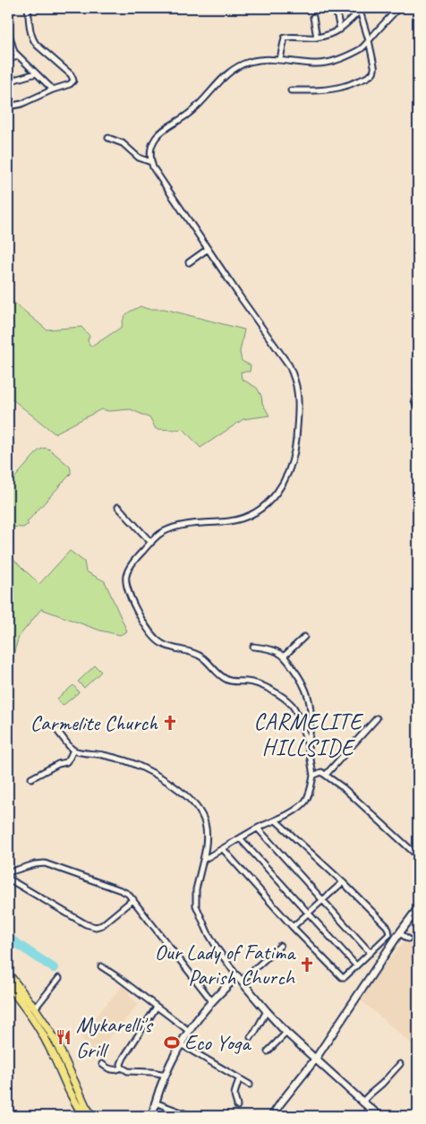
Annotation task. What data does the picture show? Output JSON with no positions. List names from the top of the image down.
{
  "districts": ["CARMELITE HILLSIDE"],
  "places": {
    "church": ["Carmelite Church", "Our Lady of Fatima Parish Church"],
    "restaurant": ["Mykarelli's Grill"],
    "sports": ["Eco Yoga"]
  }
}
